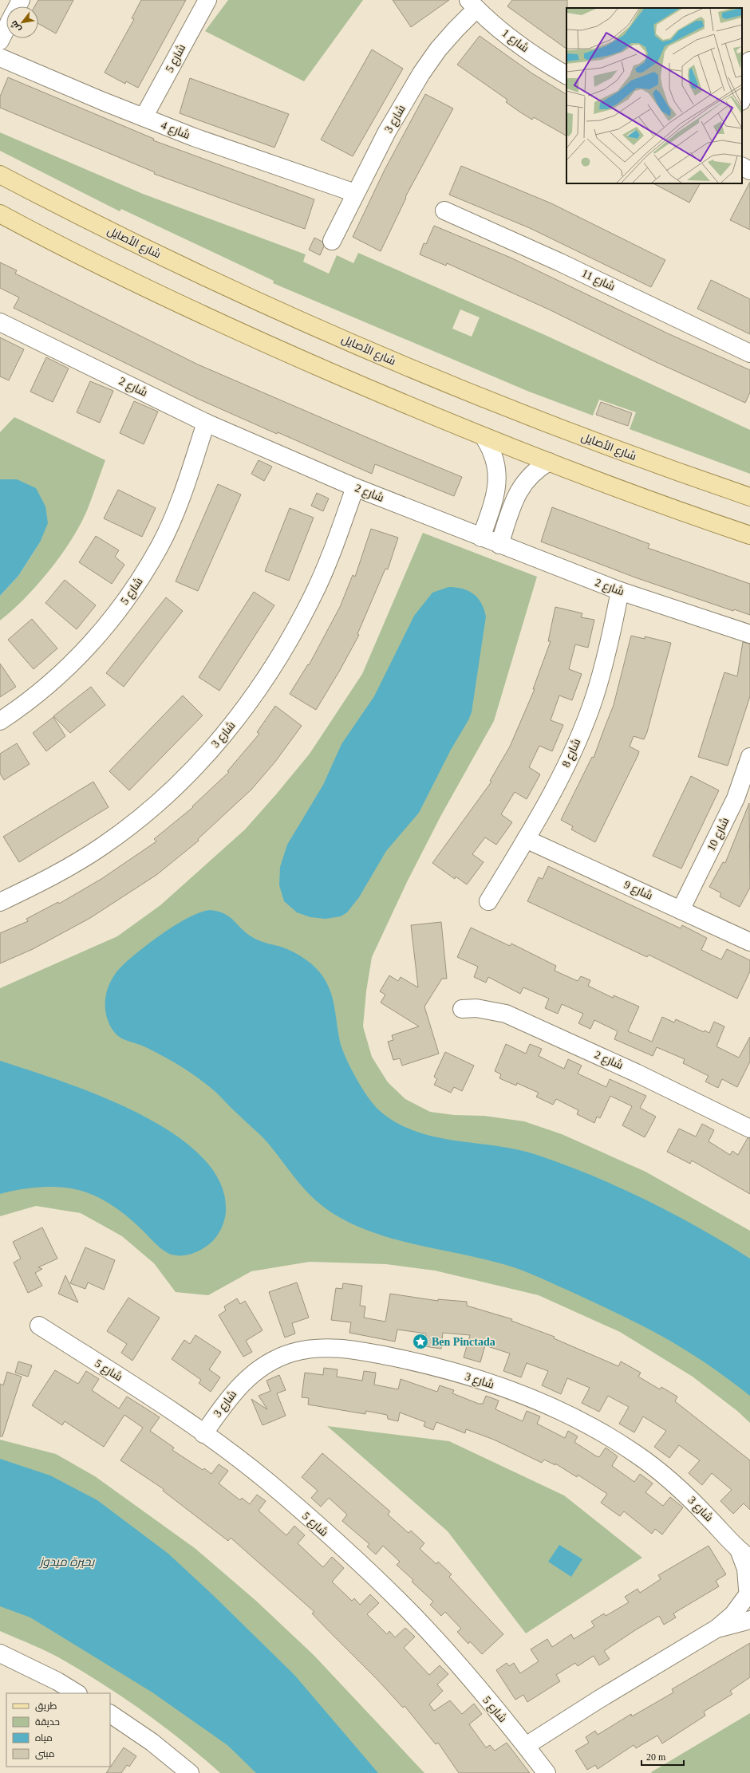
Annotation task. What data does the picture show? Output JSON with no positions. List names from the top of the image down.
{
  "streets": {
    "main road": ["شارع الأصايل"],
    "street": [
      "شارع 1",
      "شارع 5",
      "شارع 3",
      "شارع 4",
      "شارع 11",
      "شارع 2",
      "شارع 8",
      "شارع 10",
      "شارع 9"
    ]
  },
  "crossings": [
    ["شارع 1", "شارع 3"],
    ["شارع 5", "شارع 3"],
    ["شارع 5", "شارع 4"],
    ["شارع 5", "شارع 2"],
    ["شارع 3", "شارع 4"],
    ["شارع 3", "شارع 2"],
    ["شارع 2", "شارع 8"],
    ["شارع 8", "شارع 9"],
    ["شارع 10", "شارع 9"]
  ],
  "water": ["بحيرة ميدوز"],
  "places": {
    "place": ["Ben Pinctada"]
  },
  "legend": [
    "طريق",
    "حديقة",
    "مياه",
    "مبنى"
  ],
  "scale_bar": "20 m",
  "north": "bottom left"
}
